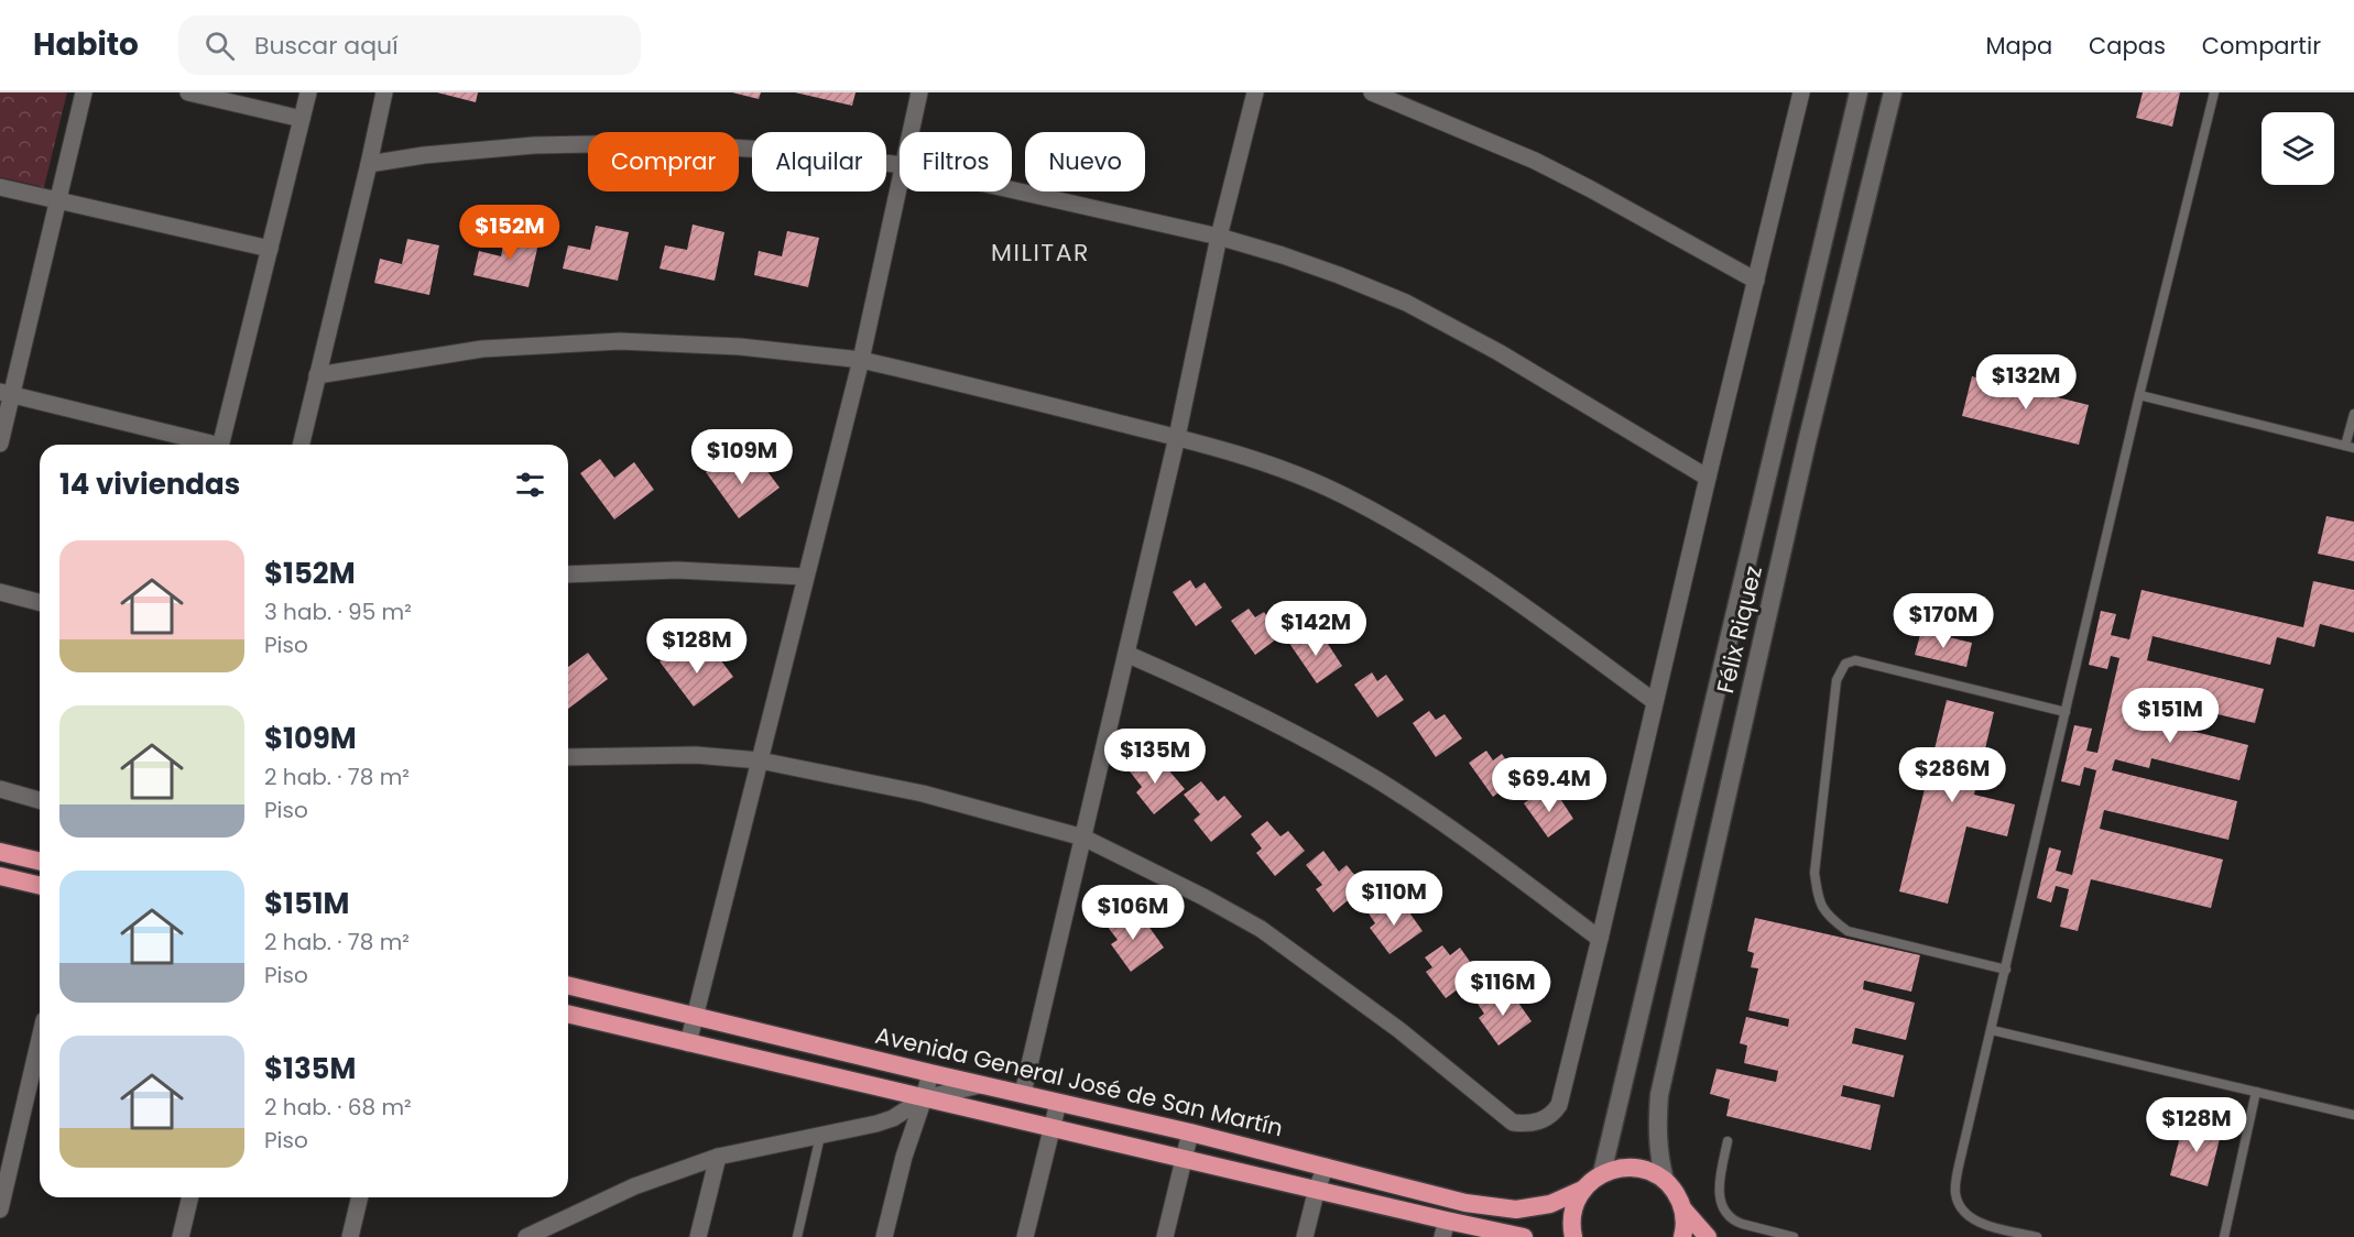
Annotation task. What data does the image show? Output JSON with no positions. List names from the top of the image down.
{
  "streets": {
    "highway": ["Avenida General José de San Martín"],
    "street": ["Félix Riquez"]
  },
  "crossings": [
    ["Félix Riquez", "Avenida General José de San Martín"]
  ],
  "districts": ["MILITAR"],
  "page": {
    "header": "Habito",
    "search": "Buscar aquí",
    "nav": ["Mapa", "Capas", "Compartir"],
    "chip": [
      "Comprar",
      "Alquilar",
      "Filtros",
      "Nuevo"
    ],
    "price": [
      "$152M",
      "$132M",
      "$109M",
      "$170M",
      "$142M",
      "$128M",
      "$151M",
      "$135M",
      "$286M",
      "$69.4M",
      "$110M",
      "$106M",
      "$116M",
      "$128M"
    ],
    "heading": "14 viviendas",
    "list": [
      {
        "name": "$152M",
        "note": "3 hab. · 95 m² · Piso"
      },
      {
        "name": "$109M",
        "note": "2 hab. · 78 m² · Piso"
      },
      {
        "name": "$151M",
        "note": "2 hab. · 78 m² · Piso"
      },
      {
        "name": "$135M",
        "note": "2 hab. · 68 m² · Piso"
      }
    ]
  }
}
